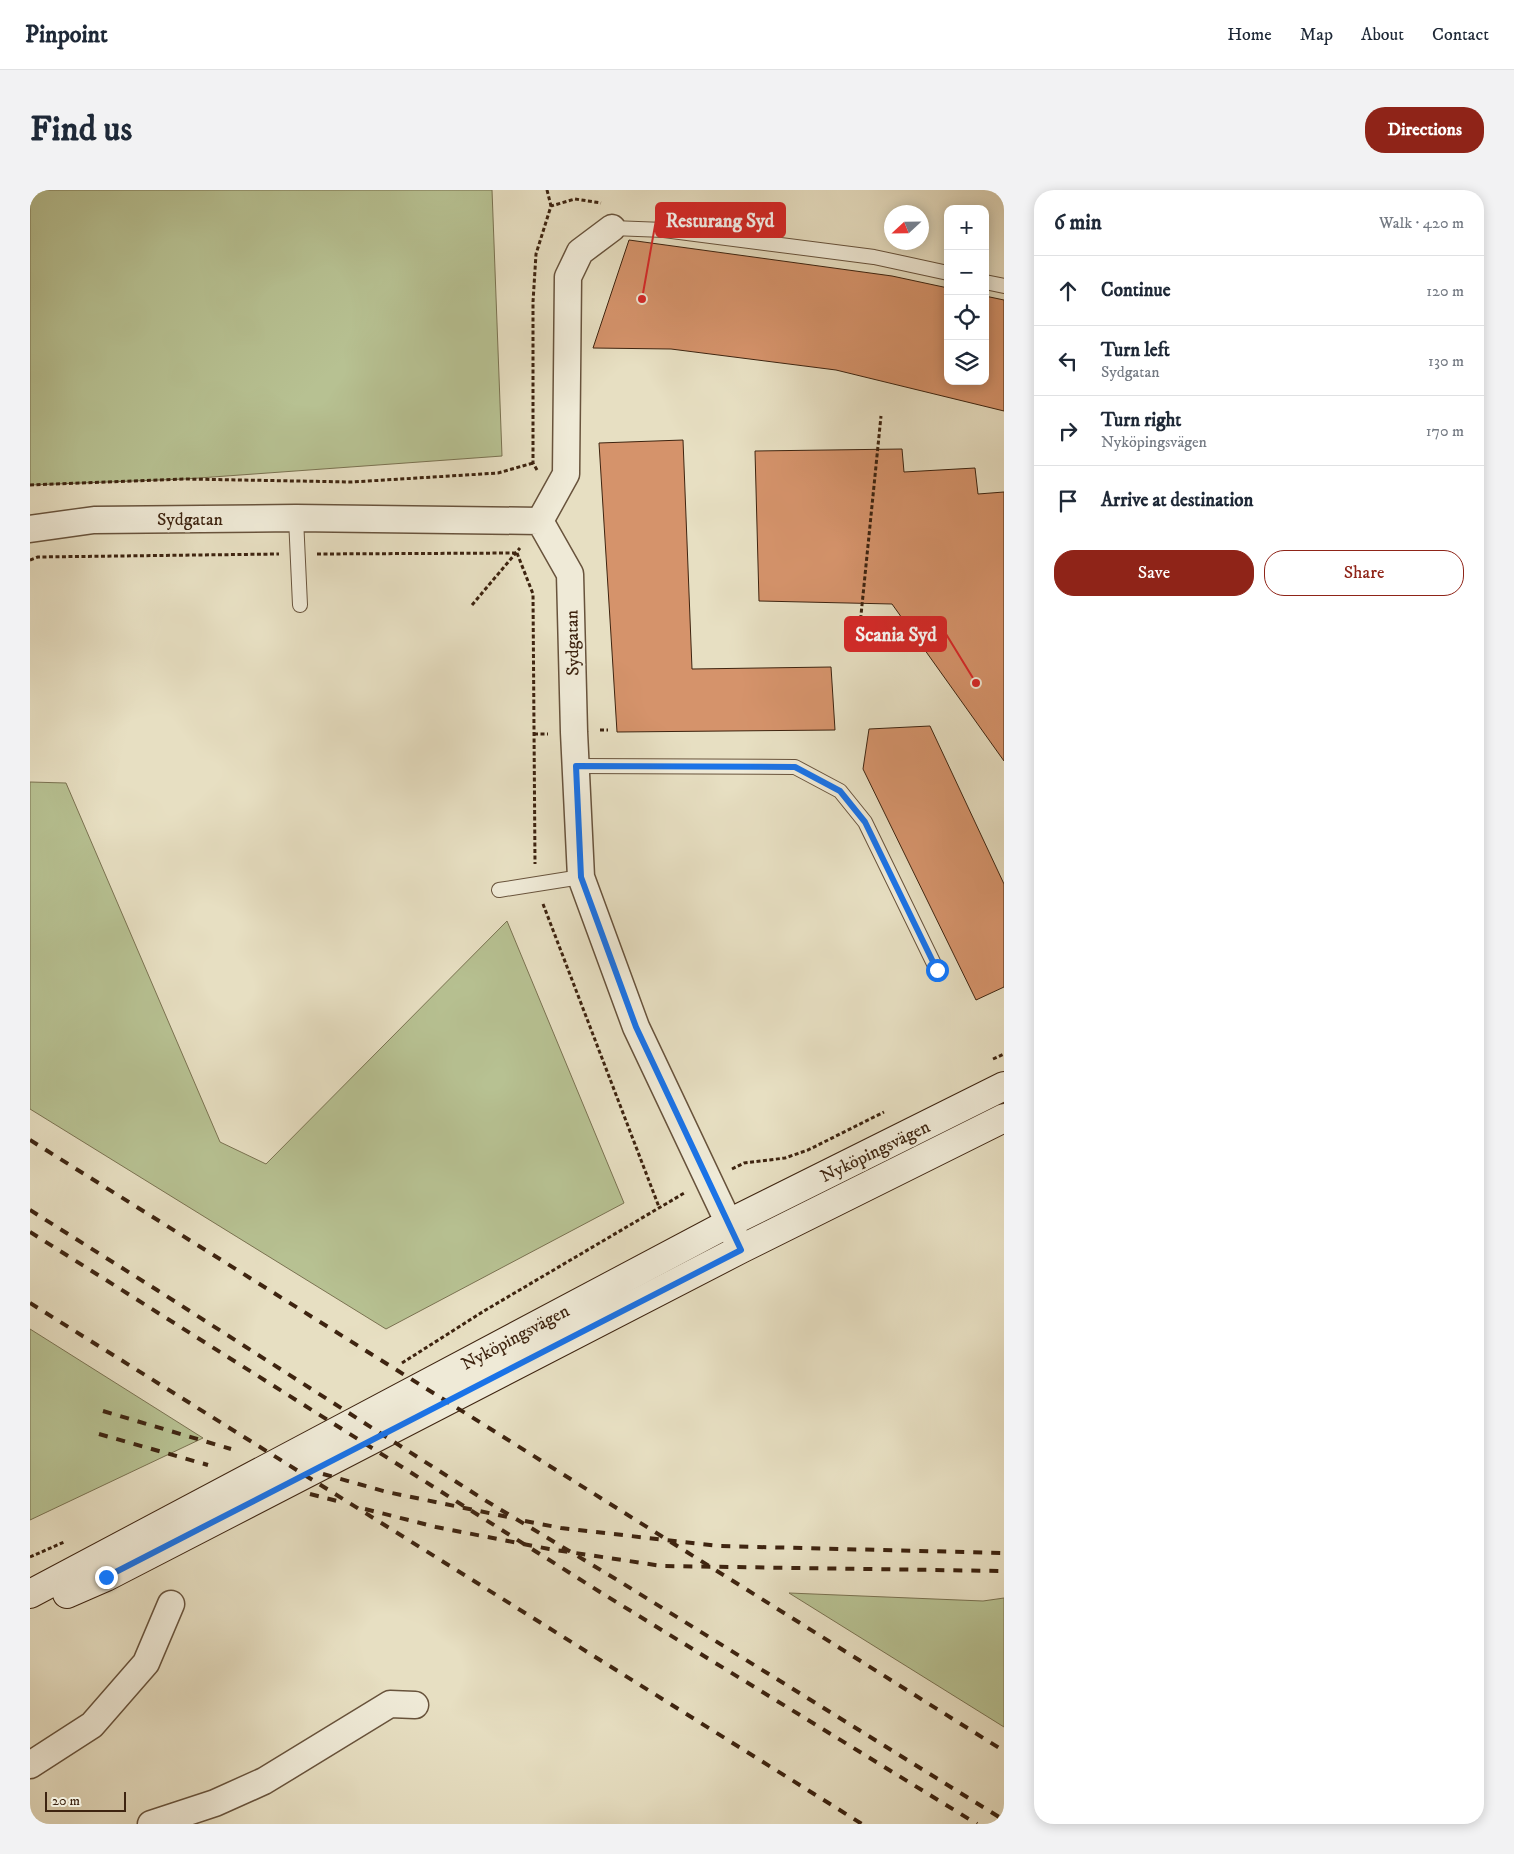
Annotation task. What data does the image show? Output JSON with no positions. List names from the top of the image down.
{
  "streets": {
    "main road": ["Nyköpingsvägen"],
    "street": ["Sydgatan"]
  },
  "crossings": [
    ["Sydgatan", "Nyköpingsvägen"]
  ],
  "places": ["Resturang Syd", "Scania Syd"],
  "scale_bar": "20 m",
  "north": "left",
  "page": {
    "header": "Pinpoint",
    "nav": [
      "Home",
      "Map",
      "About",
      "Contact"
    ],
    "buttons": [
      "Directions",
      ["Save", "Share"]
    ],
    "title": "Find us",
    "heading": ["6 min", "Walk · 420 m"],
    "map_buttons": ["+", "−"],
    "list": [
      ["Continue", "120 m"],
      ["Turn left", "Sydgatan", "130 m"],
      ["Turn right", "Nyköpingsvägen", "170 m"],
      "Arrive at destination"
    ],
    "scale": "20 m"
  }
}
